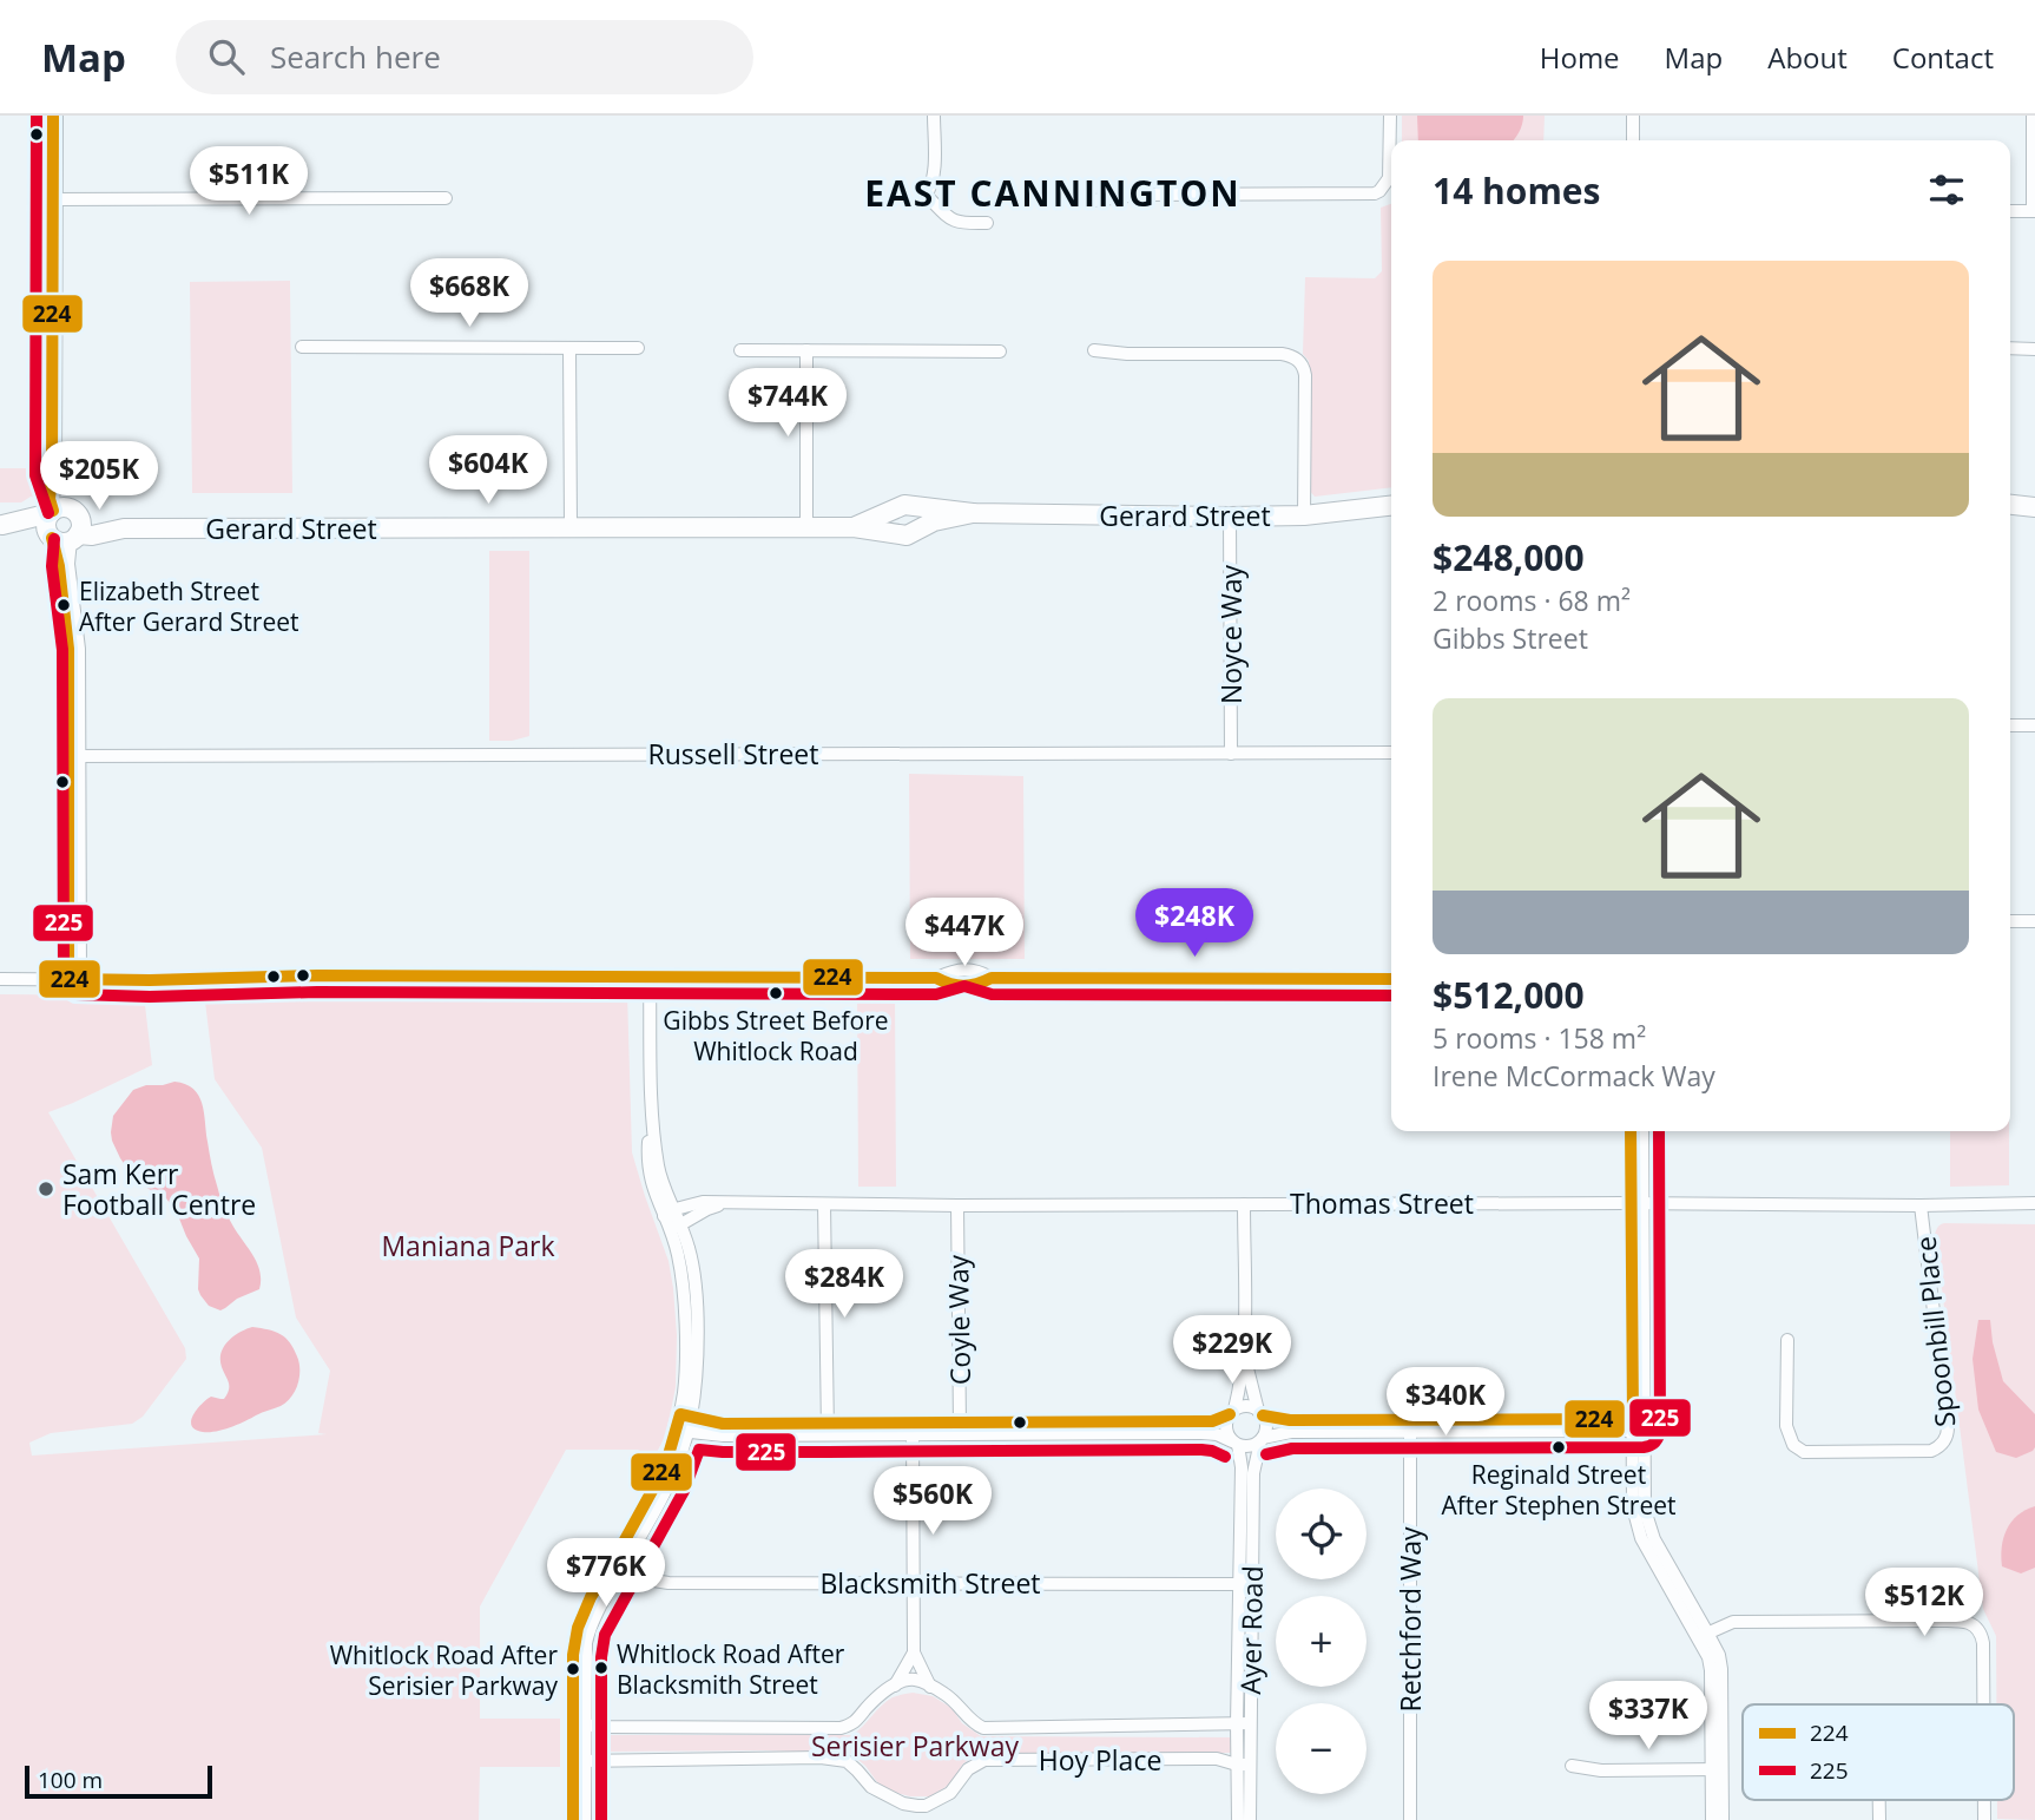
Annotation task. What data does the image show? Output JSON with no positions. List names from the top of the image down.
{
  "streets": {
    "street": [
      "Gerard Street",
      "Noyce Way",
      "Russell Street",
      "Thomas Street",
      "Coyle Way",
      "Spoonbill Place",
      "Blacksmith Street",
      "Retchford Way",
      "Ayer Road",
      "Hoy Place"
    ]
  },
  "crossings": [
    ["Gerard Street", "Noyce Way"],
    ["Noyce Way", "Russell Street"],
    ["Thomas Street", "Coyle Way"],
    ["Thomas Street", "Spoonbill Place"],
    ["Blacksmith Street", "Ayer Road"],
    ["Ayer Road", "Hoy Place"]
  ],
  "districts": ["EAST CANNINGTON"],
  "parks": ["Maniana Park", "Serisier Parkway"],
  "places": [
    "Elizabeth Street After Gerard Street",
    "Gibbs Street Before Whitlock Road",
    "Sam Kerr Football Centre",
    "Reginald Street After Stephen Street",
    "Whitlock Road After Blacksmith Street",
    "Whitlock Road After Serisier Parkway"
  ],
  "lines": ["transit line 224", "transit line 225"],
  "legend": ["224", "225"],
  "scale_bar": "100 m",
  "page": {
    "header": "Map",
    "search": "Search here",
    "nav": [
      "Home",
      "Map",
      "About",
      "Contact"
    ],
    "heading": "14 homes",
    "price": [
      "$511K",
      "$668K",
      "$744K",
      "$604K",
      "$205K",
      "$248K",
      "$447K",
      "$284K",
      "$229K",
      "$340K",
      "$560K",
      "$776K",
      "$512K",
      "$337K"
    ],
    "list": [
      {
        "name": "$248,000",
        "note": "2 rooms · 68 m² · Gibbs Street"
      },
      {
        "name": "$512,000",
        "note": "5 rooms · 158 m² · Irene McCormack Way"
      }
    ],
    "map_buttons": ["+", "−"],
    "scale": "100 m"
  }
}
